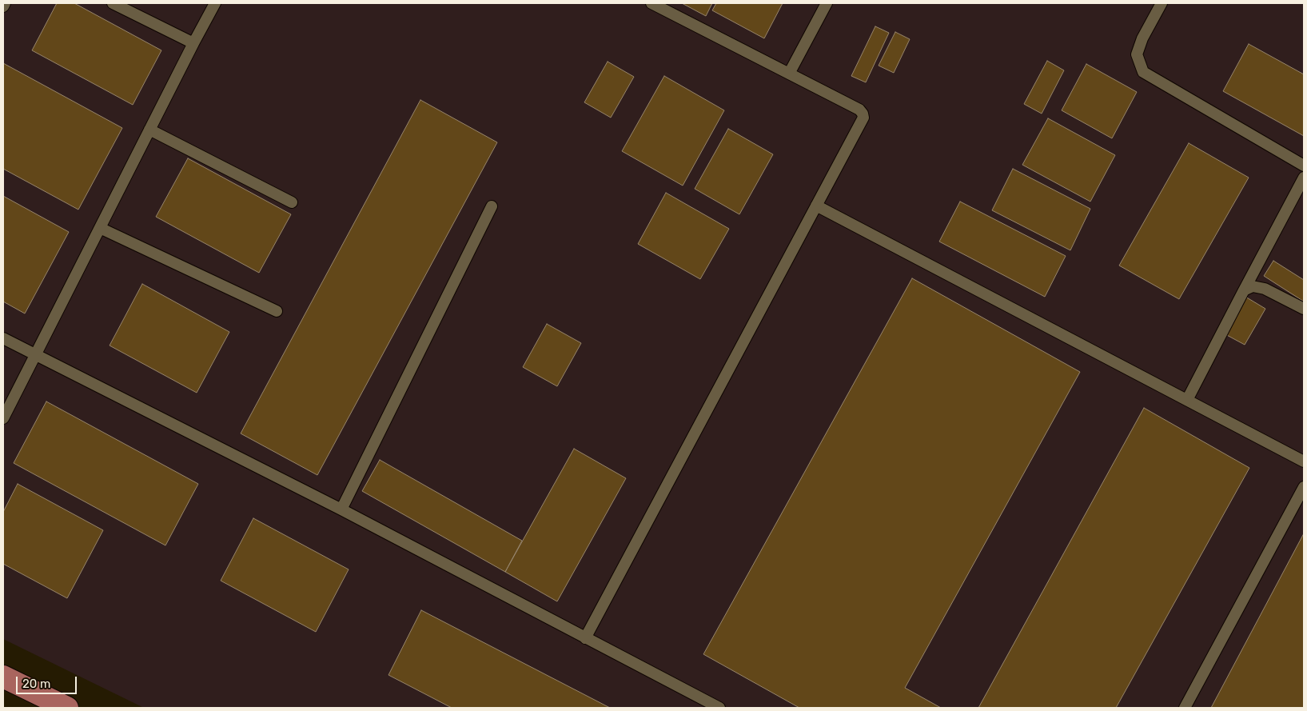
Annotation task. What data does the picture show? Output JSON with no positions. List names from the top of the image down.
{
  "scale_bar": "20 m"
}
